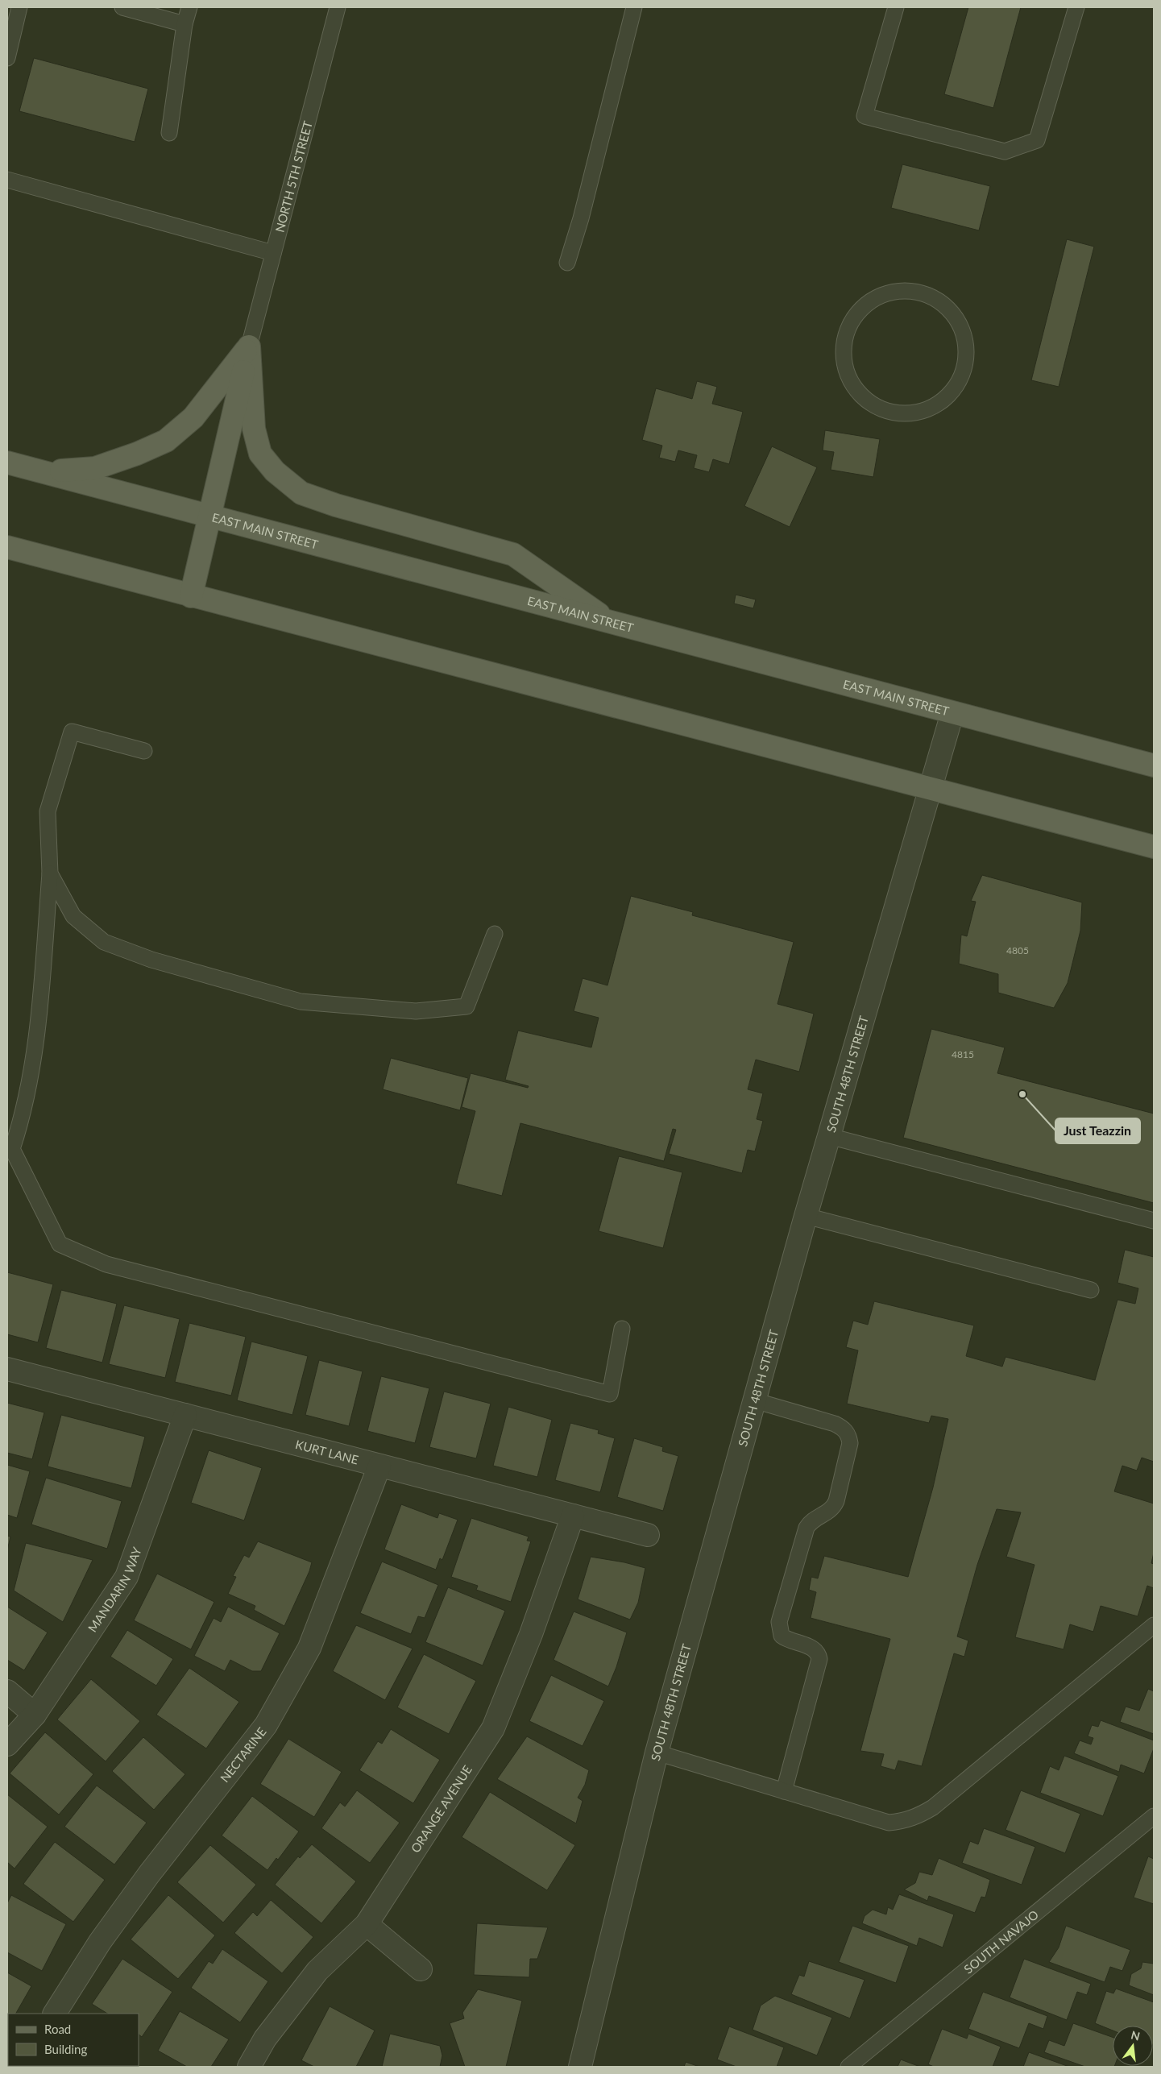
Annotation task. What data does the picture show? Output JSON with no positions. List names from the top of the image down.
{
  "streets": {
    "main road": ["EAST MAIN STREET"],
    "street": [
      "SOUTH 48TH STREET",
      "KURT LANE",
      "MANDARIN WAY",
      "NECTARINE",
      "ORANGE AVENUE"
    ],
    "lane": ["NORTH 5TH STREET", "SOUTH NAVAJO"]
  },
  "crossings": [
    ["EAST MAIN STREET", "SOUTH 48TH STREET"],
    ["KURT LANE", "MANDARIN WAY"],
    ["KURT LANE", "NECTARINE"],
    ["KURT LANE", "ORANGE AVENUE"]
  ],
  "places": ["Just Teazzin"],
  "house_numbers": ["4805", "4815"],
  "legend": ["Road", "Building"],
  "north": "top"
}
